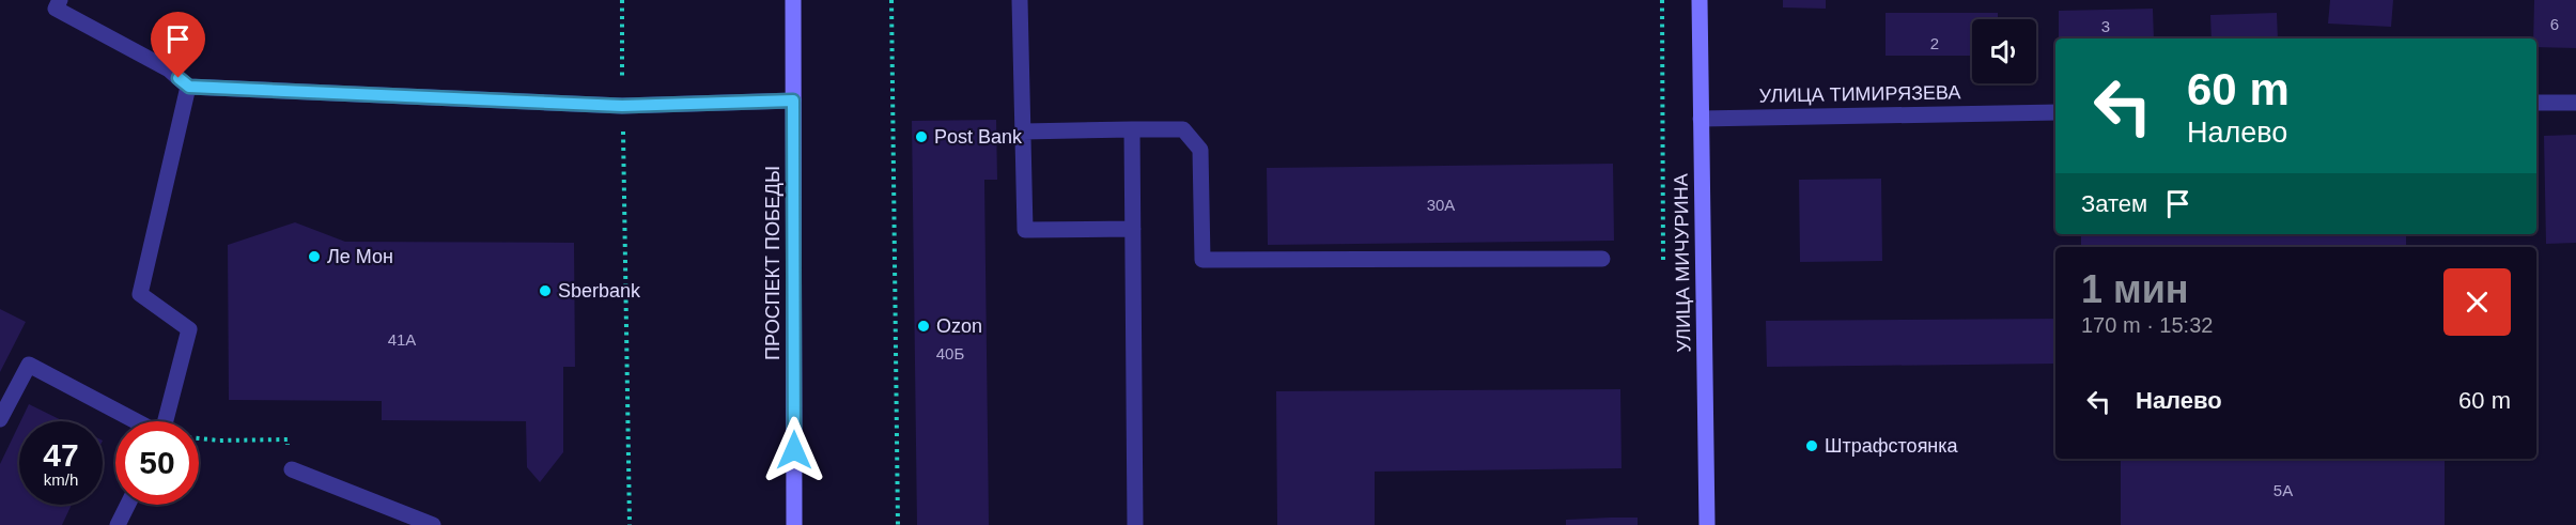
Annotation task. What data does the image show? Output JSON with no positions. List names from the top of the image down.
{
  "streets": {
    "street": ["УЛИЦА ТИМИРЯЗЕВА", "ПРОСПЕКТ ПОБЕДЫ", "УЛИЦА МИЧУРИНА"]
  },
  "crossings": [
    ["УЛИЦА ТИМИРЯЗЕВА", "УЛИЦА МИЧУРИНА"]
  ],
  "places": [
    "Post Bank",
    "Ле Мон",
    "Sberbank",
    "Ozon",
    "Штрафстоянка"
  ],
  "house_numbers": [
    "6",
    "3",
    "2",
    "30А",
    "41А",
    "40Б",
    "5А"
  ],
  "page": {
    "turn": ["60 m", "Налево"],
    "then": "Затем",
    "heading": ["1 мин", "170 m · 15:32"],
    "list": [
      {
        "name": "Налево",
        "value": "60 m"
      }
    ],
    "speed": "47 km/h",
    "limit": "50"
  }
}
